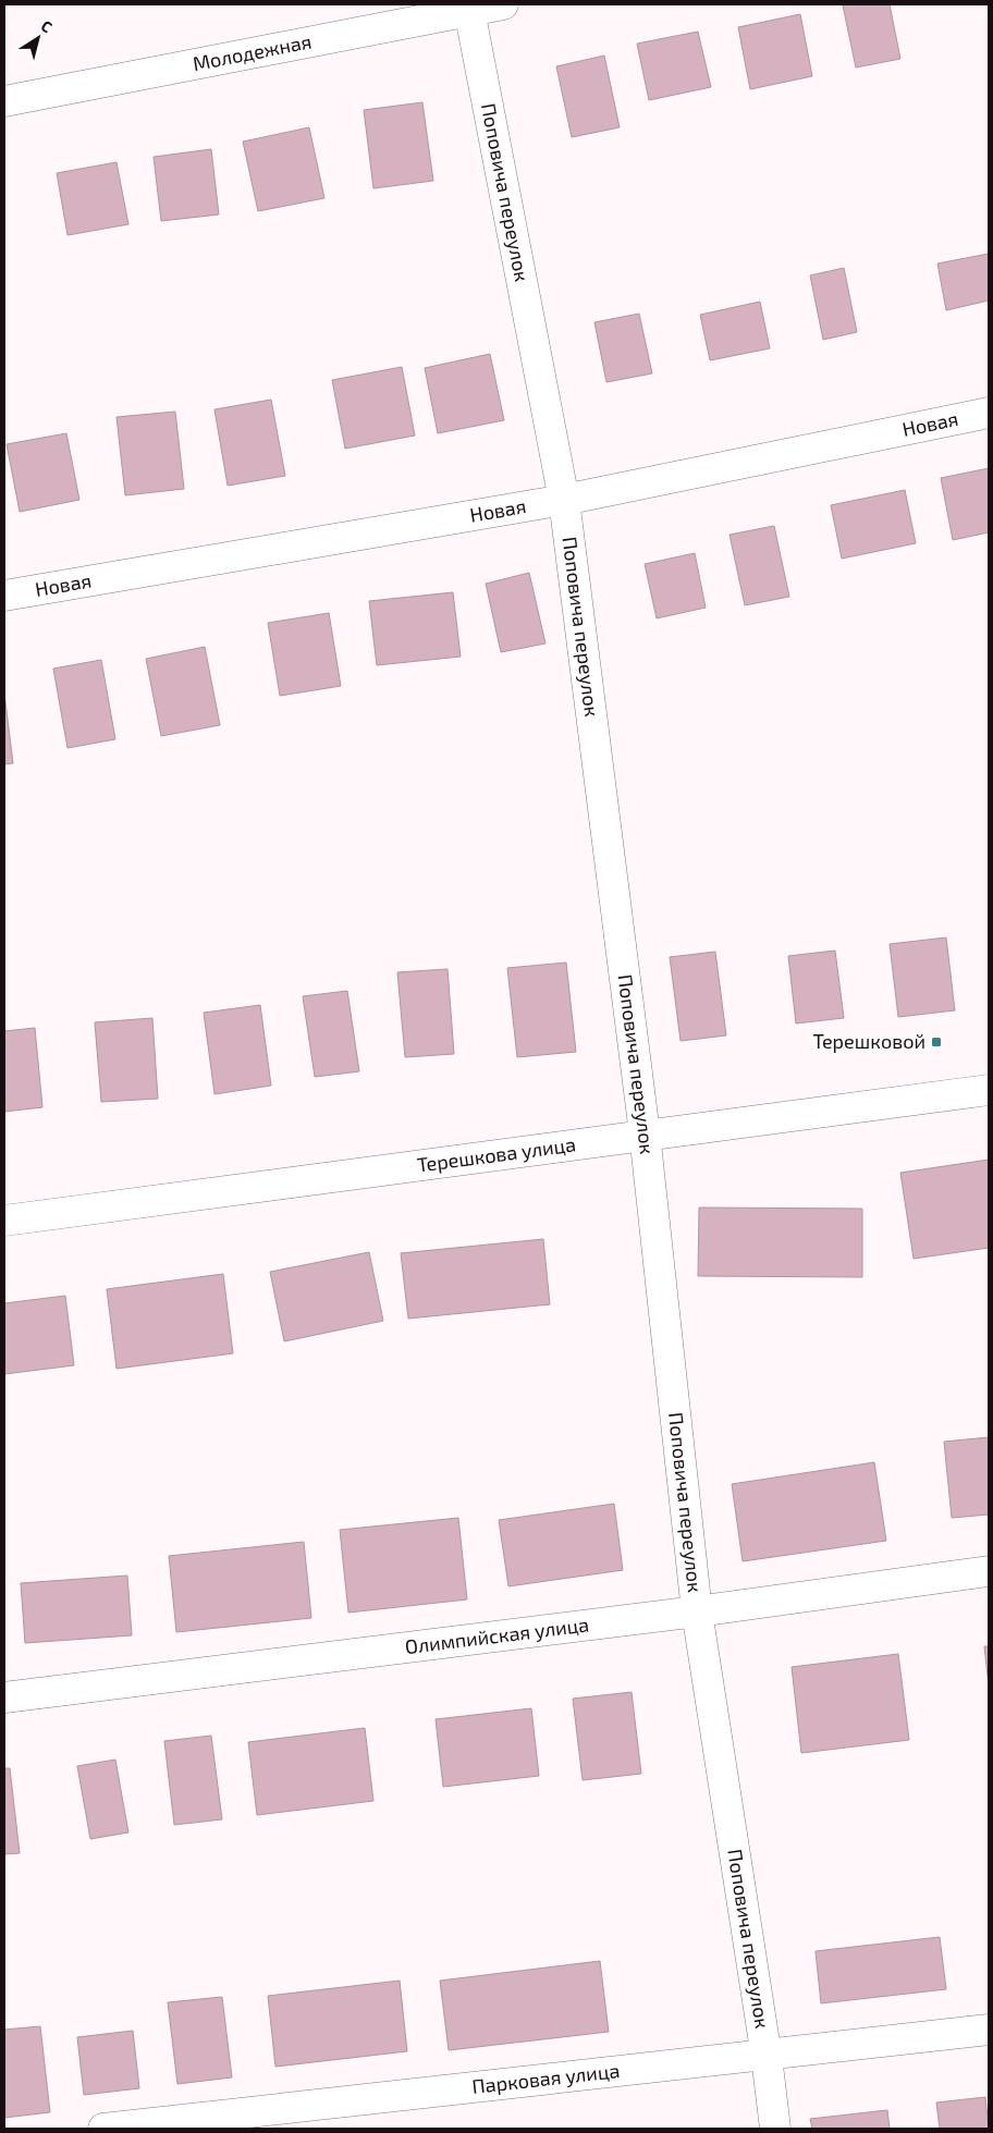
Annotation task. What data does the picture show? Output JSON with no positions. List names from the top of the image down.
{
  "streets": {
    "street": [
      "Молодежная",
      "Поповича переулок",
      "Новая",
      "Терешкова улица",
      "Олимпийская улица",
      "Парковая улица"
    ]
  },
  "crossings": [
    ["Молодежная", "Поповича переулок"],
    ["Поповича переулок", "Новая"],
    ["Поповича переулок", "Терешкова улица"],
    ["Поповича переулок", "Олимпийская улица"],
    ["Поповича переулок", "Парковая улица"]
  ],
  "places": {
    "transit": ["Терешковой"]
  },
  "north": "top right"
}
